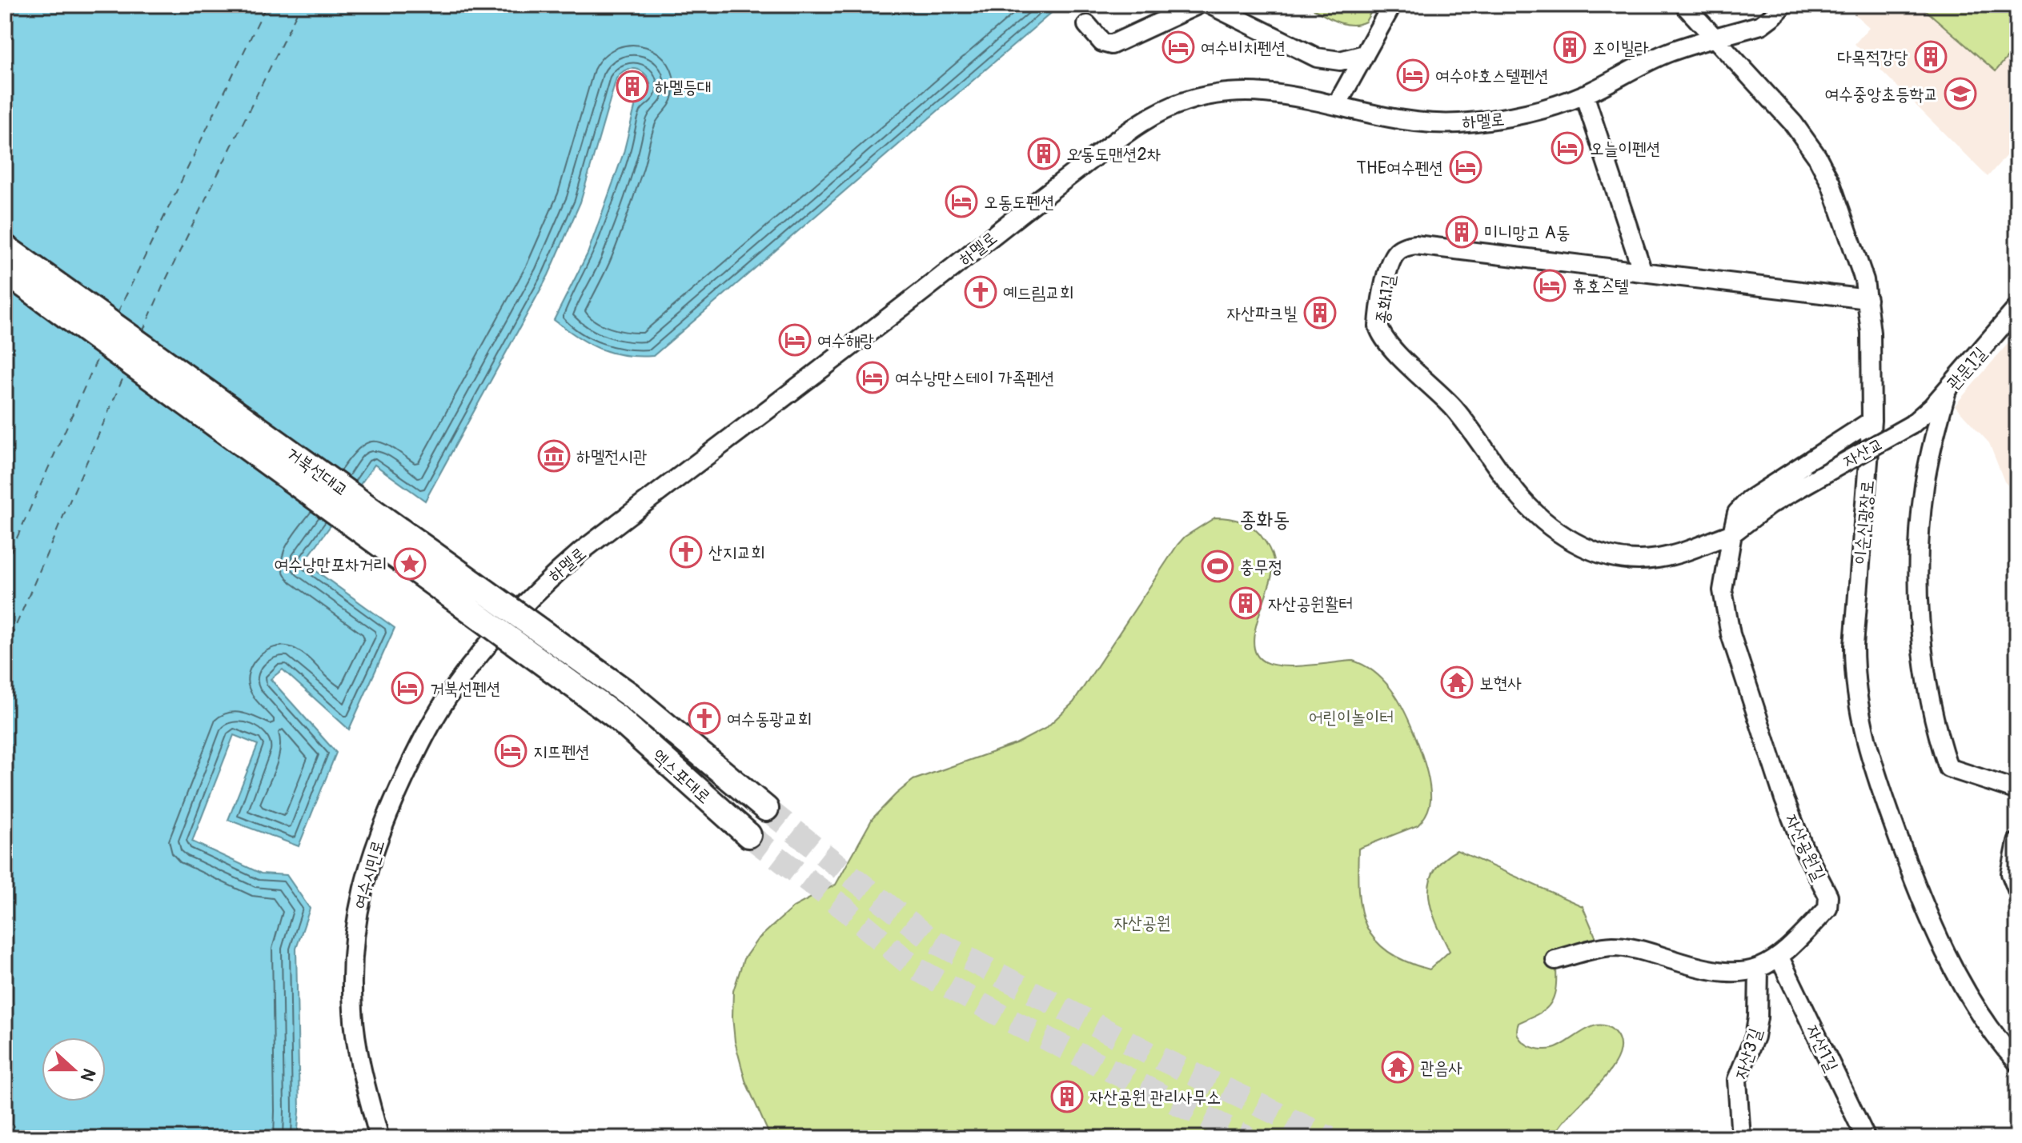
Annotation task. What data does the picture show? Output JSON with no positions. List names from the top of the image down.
{
  "streets": {
    "main road": ["거북선대교", "엑스포대로"],
    "street": [
      "하멜로",
      "종화1길",
      "관문1길",
      "자산교",
      "이순신광장로",
      "자산공원길",
      "여수시민로",
      "자산1길",
      "자산3길"
    ]
  },
  "crossings": [
    ["하멜로", "이순신광장로"],
    ["하멜로", "여수시민로"],
    ["종화1길", "자산교"],
    ["종화1길", "이순신광장로"],
    ["종화1길", "자산공원길"],
    ["관문1길", "자산교"],
    ["자산교", "자산공원길"],
    ["거북선대교", "엑스포대로"],
    ["이순신광장로", "자산공원길"],
    ["자산공원길", "자산1길"],
    ["자산공원길", "자산3길"]
  ],
  "districts": ["종화동"],
  "parks": ["어린이놀이터", "자산공원"],
  "places": {
    "hotel": [
      "여수비치펜션",
      "여수야호스텔펜션",
      "오늘이펜션",
      "THE여수펜션",
      "오동도펜션",
      "휴호스텔",
      "여수해랑",
      "여수낭만스테이 가족펜션",
      "거북선펜션",
      "지뜨펜션"
    ],
    "building": [
      "조이빌라",
      "다목적강당",
      "하멜등대",
      "오동도맨션2차",
      "미니망고 A동",
      "자산파크빌",
      "자산공원활터",
      "자산공원 관리사무소"
    ],
    "school or university": ["여수중앙초등학교"],
    "church": ["예드림교회", "산지교회", "여수동광교회"],
    "museum": ["하멜전시관"],
    "place": ["여수낭만포차거리"],
    "sports": ["충무정"],
    "temple": ["보현사", "관음사"]
  },
  "north": "right"
}
